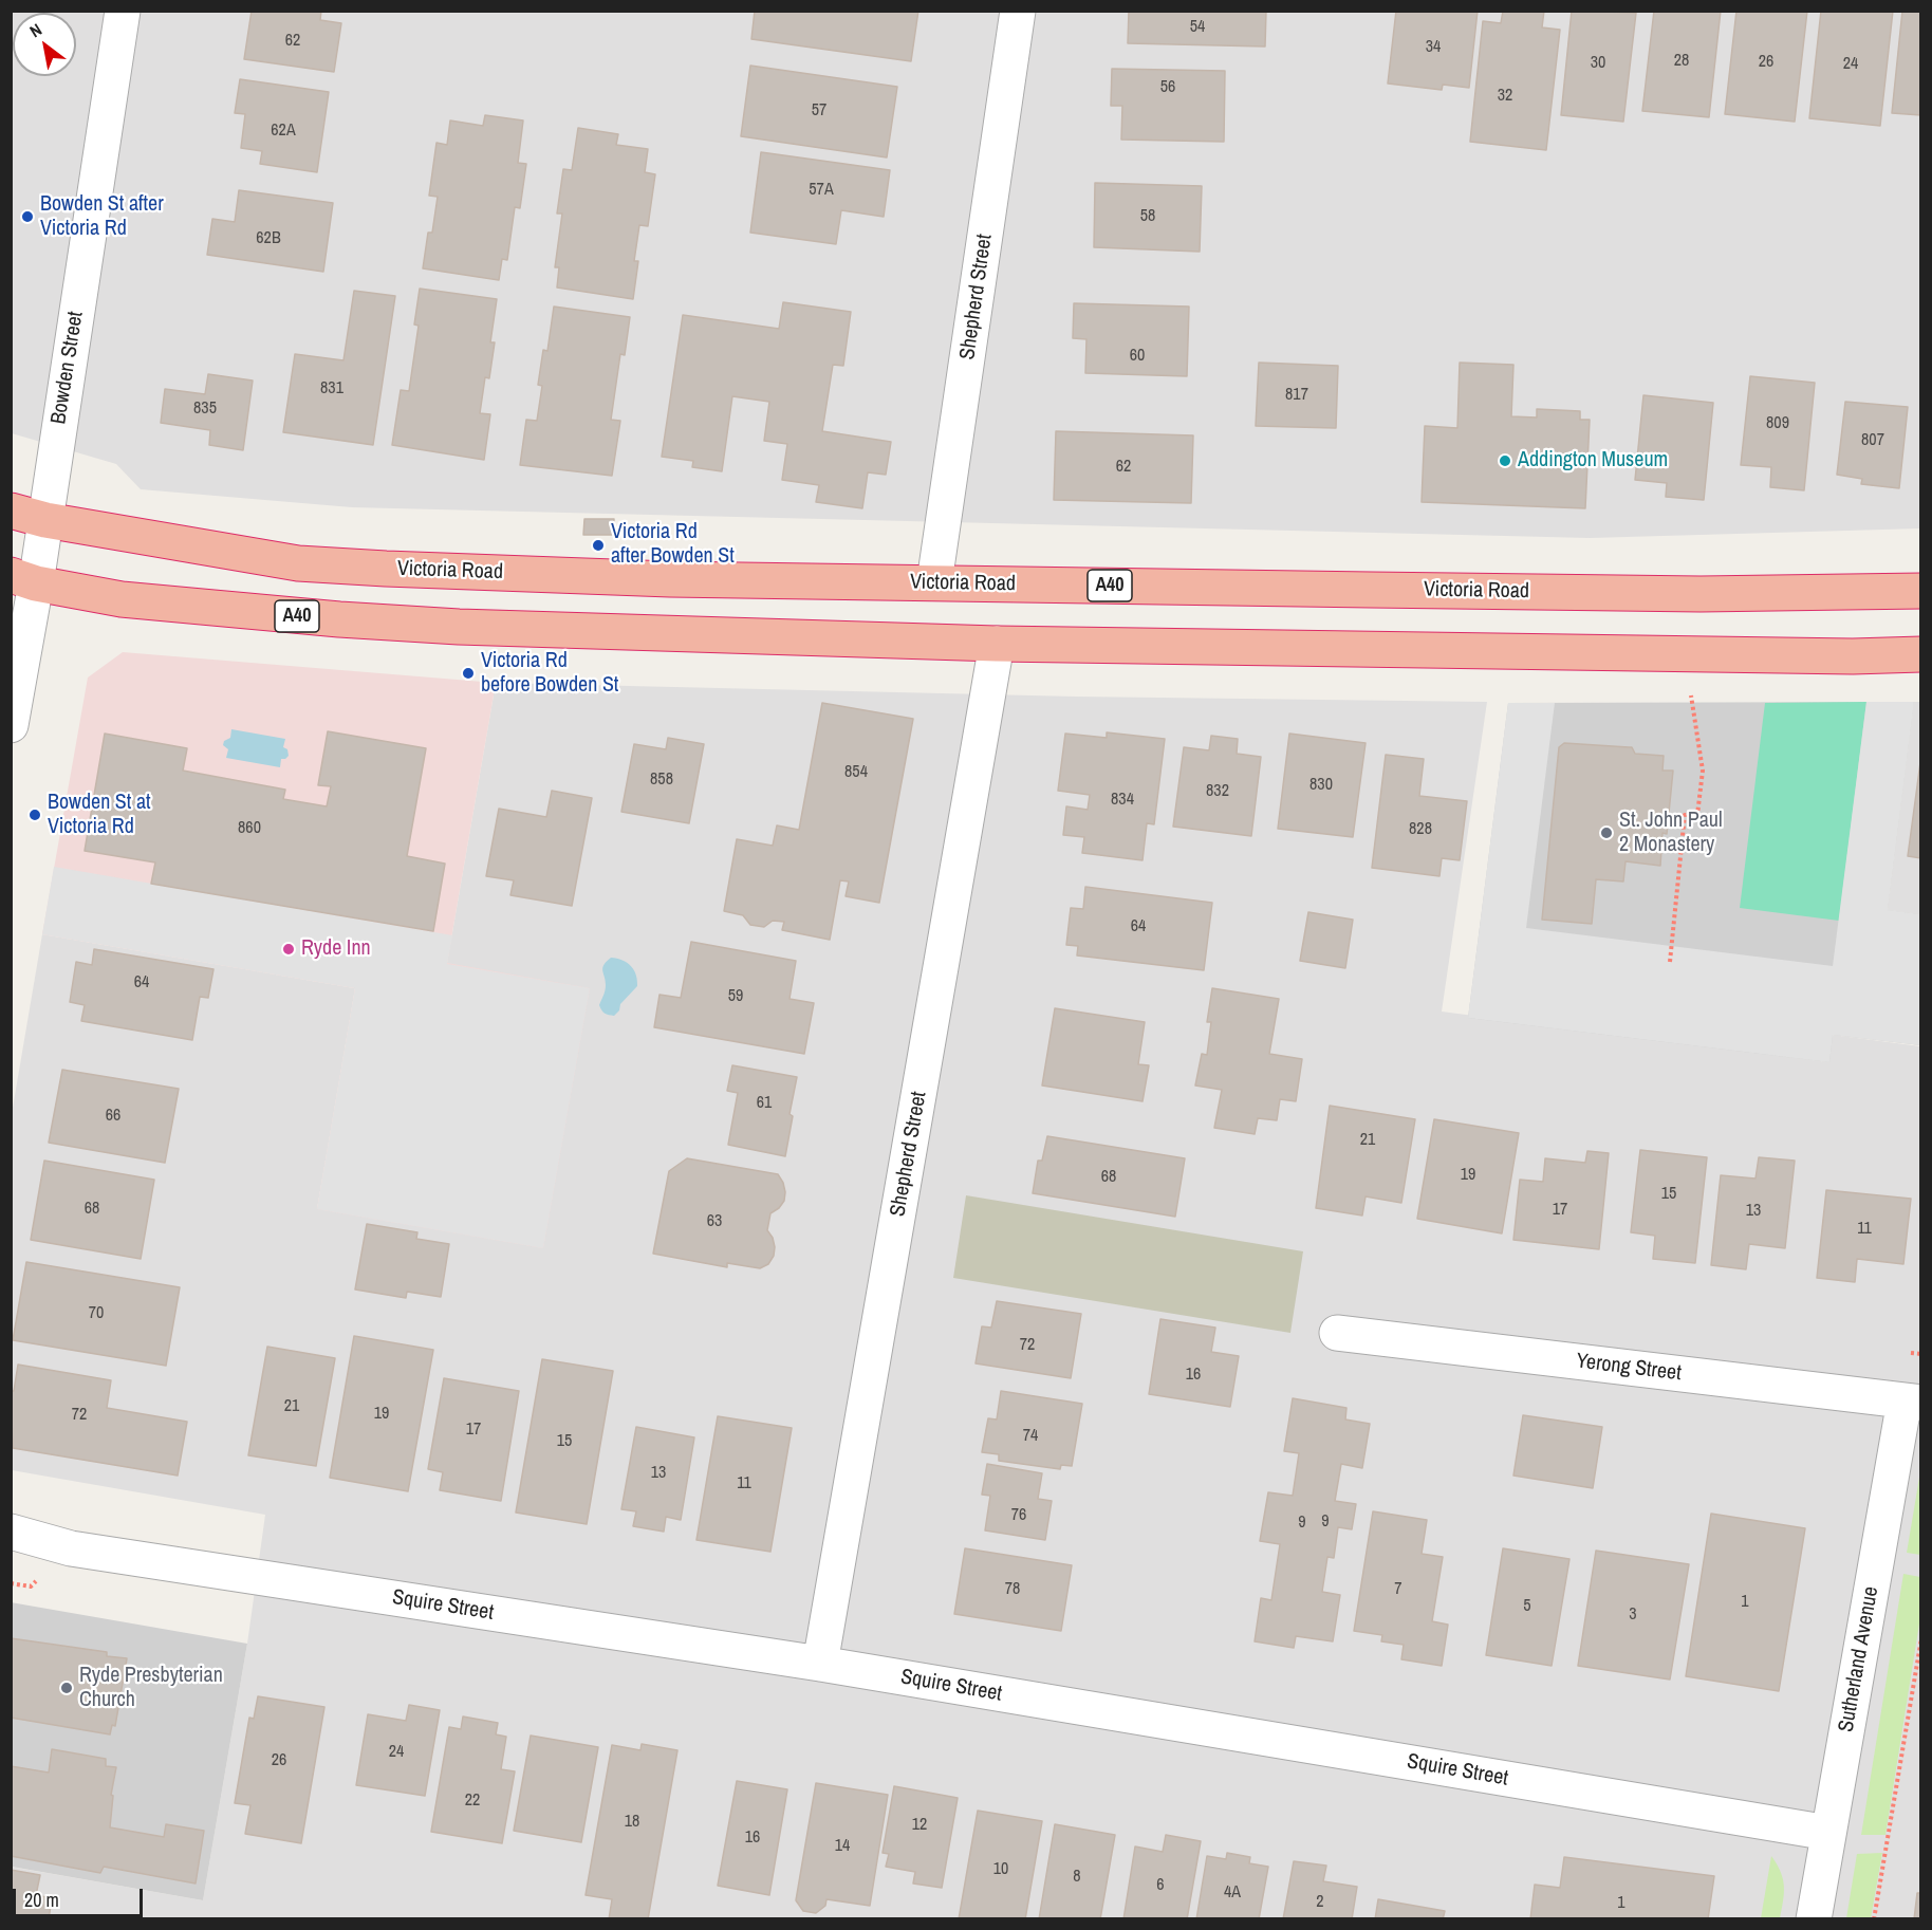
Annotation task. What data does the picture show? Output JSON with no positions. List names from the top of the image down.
{
  "streets": {
    "highway": ["Victoria Road", "A40"],
    "street": [
      "Shepherd Street",
      "Bowden Street",
      "Yerong Street",
      "Squire Street",
      "Sutherland Avenue"
    ]
  },
  "crossings": [
    ["Shepherd Street", "Victoria Road"],
    ["Shepherd Street", "A40"],
    ["Shepherd Street", "Squire Street"],
    ["Bowden Street", "Victoria Road"],
    ["Bowden Street", "A40"],
    ["Yerong Street", "Sutherland Avenue"],
    ["Squire Street", "Sutherland Avenue"]
  ],
  "places": [
    "Bowden St after Victoria Rd",
    "Addington Museum",
    "Victoria Rd after Bowden St",
    "Victoria Rd before Bowden St",
    "Bowden St at Victoria Rd",
    "St. John Paul 2 Monastery",
    "Ryde Inn",
    "Ryde Presbyterian Church"
  ],
  "house_numbers": [
    "54",
    "62",
    "34",
    "28",
    "26",
    "30",
    "24",
    "56",
    "32",
    "57",
    "62A",
    "57A",
    "58",
    "62B",
    "60",
    "831",
    "817",
    "835",
    "809",
    "807",
    "62",
    "854",
    "858",
    "830",
    "832",
    "834",
    "860",
    "828",
    "64",
    "64",
    "59",
    "61",
    "66",
    "21",
    "19",
    "68",
    "15",
    "68",
    "17",
    "13",
    "63",
    "11",
    "70",
    "72",
    "16",
    "21",
    "19",
    "72",
    "17",
    "74",
    "15",
    "13",
    "11",
    "76",
    "9",
    "9",
    "78",
    "7",
    "1",
    "5",
    "3",
    "24",
    "26",
    "22",
    "18",
    "12",
    "16",
    "14",
    "10",
    "8",
    "6",
    "4A",
    "2",
    "1"
  ],
  "scale_bar": "20 m",
  "north": "top left"
}
